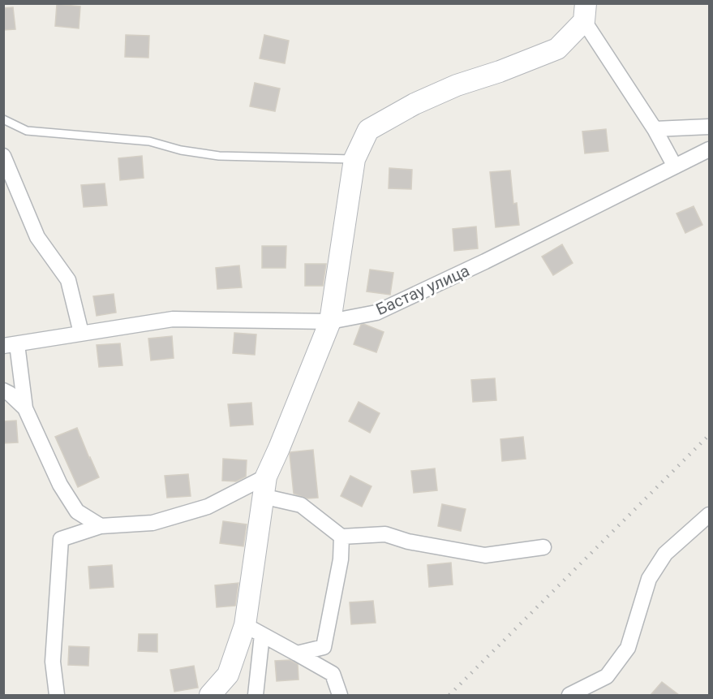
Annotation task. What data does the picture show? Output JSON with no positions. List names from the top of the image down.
{
  "streets": {
    "street": ["Бастау улица"]
  }
}
